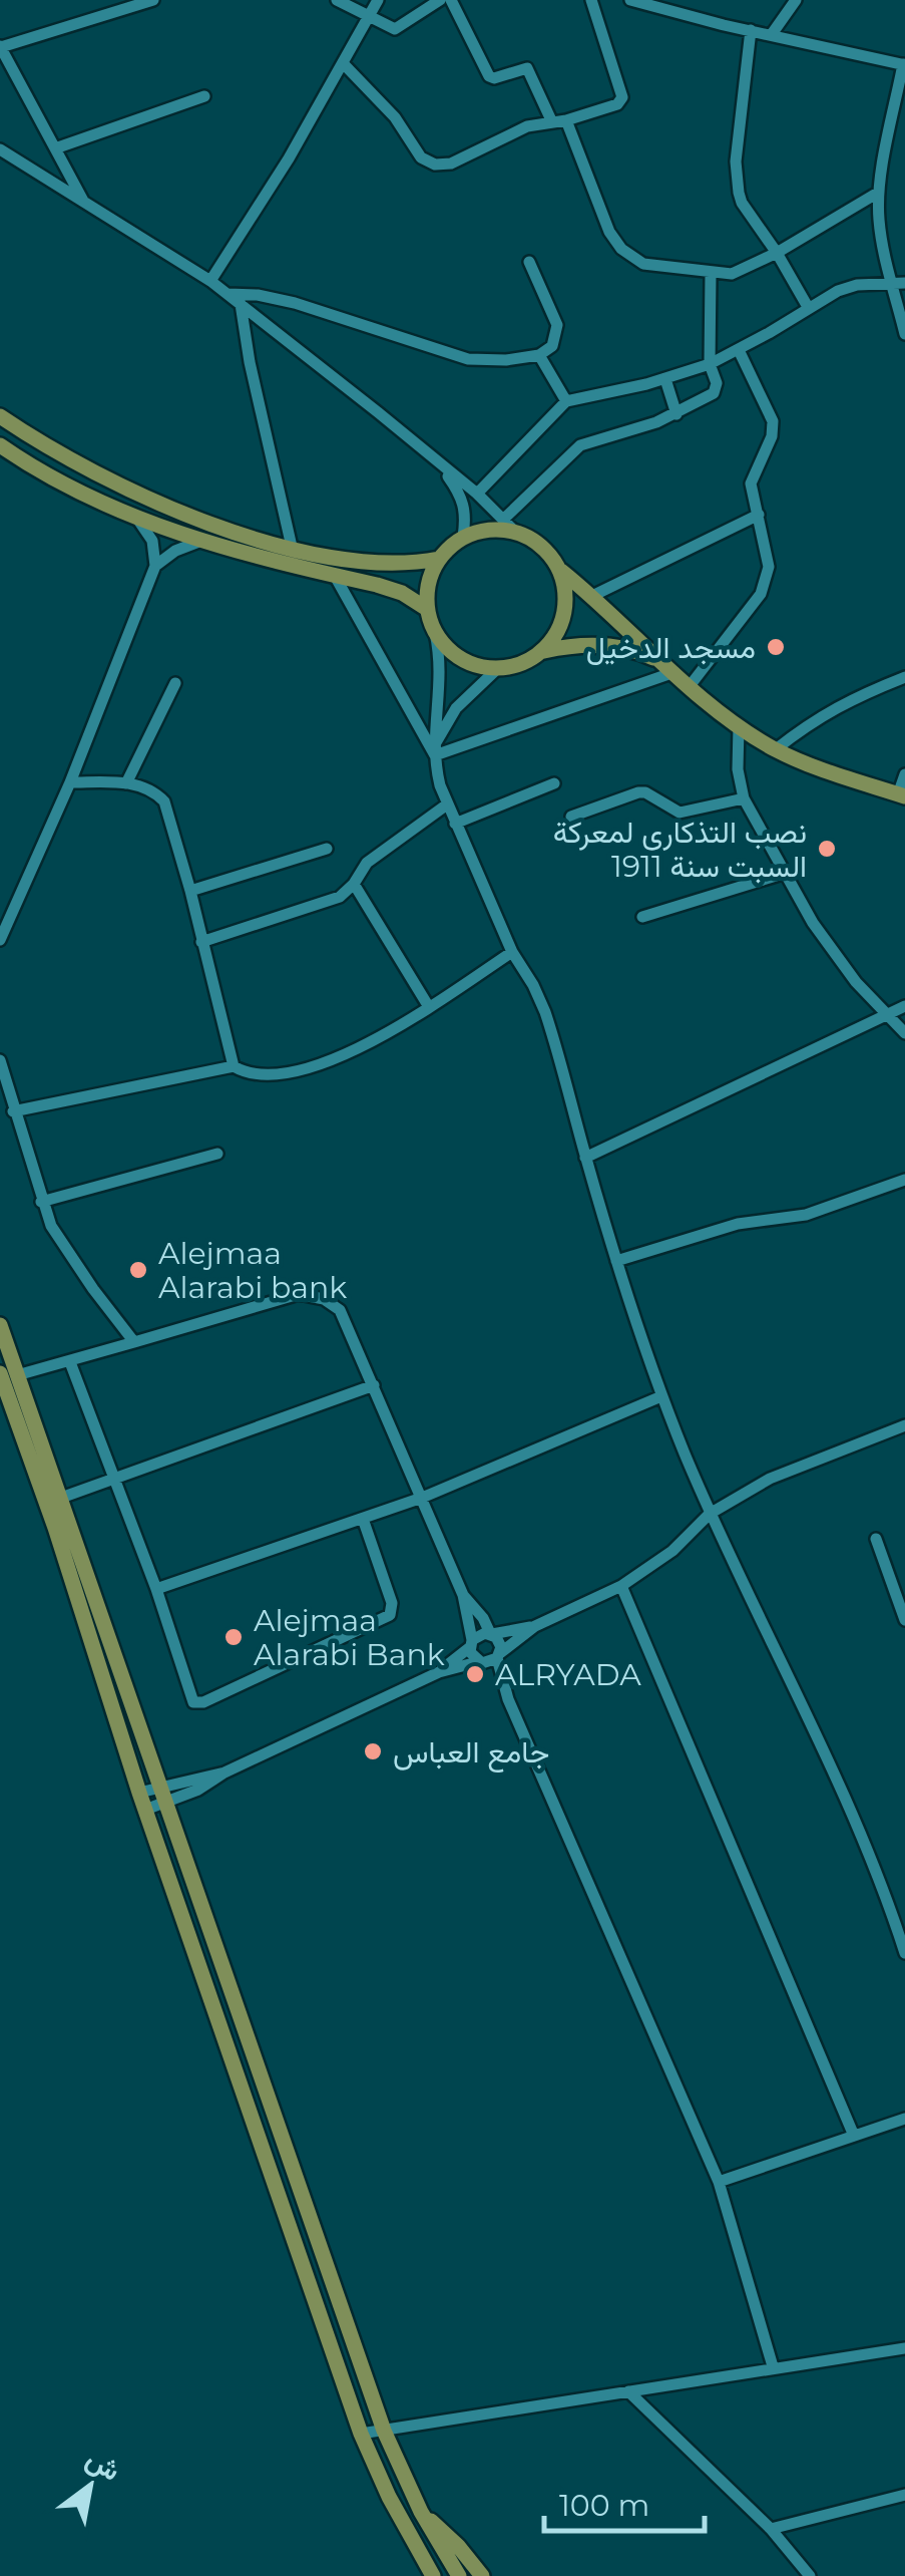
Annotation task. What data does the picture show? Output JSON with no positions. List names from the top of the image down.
{
  "places": [
    "مسجد الدخيل",
    "نصب التذكاري لمعركة السبت سنة 1911",
    "Alejmaa Alarabi bank",
    "Alejmaa Alarabi Bank",
    "ALRYADA",
    "جامع العباس"
  ],
  "scale_bar": "100 m",
  "north": "top right"
}
